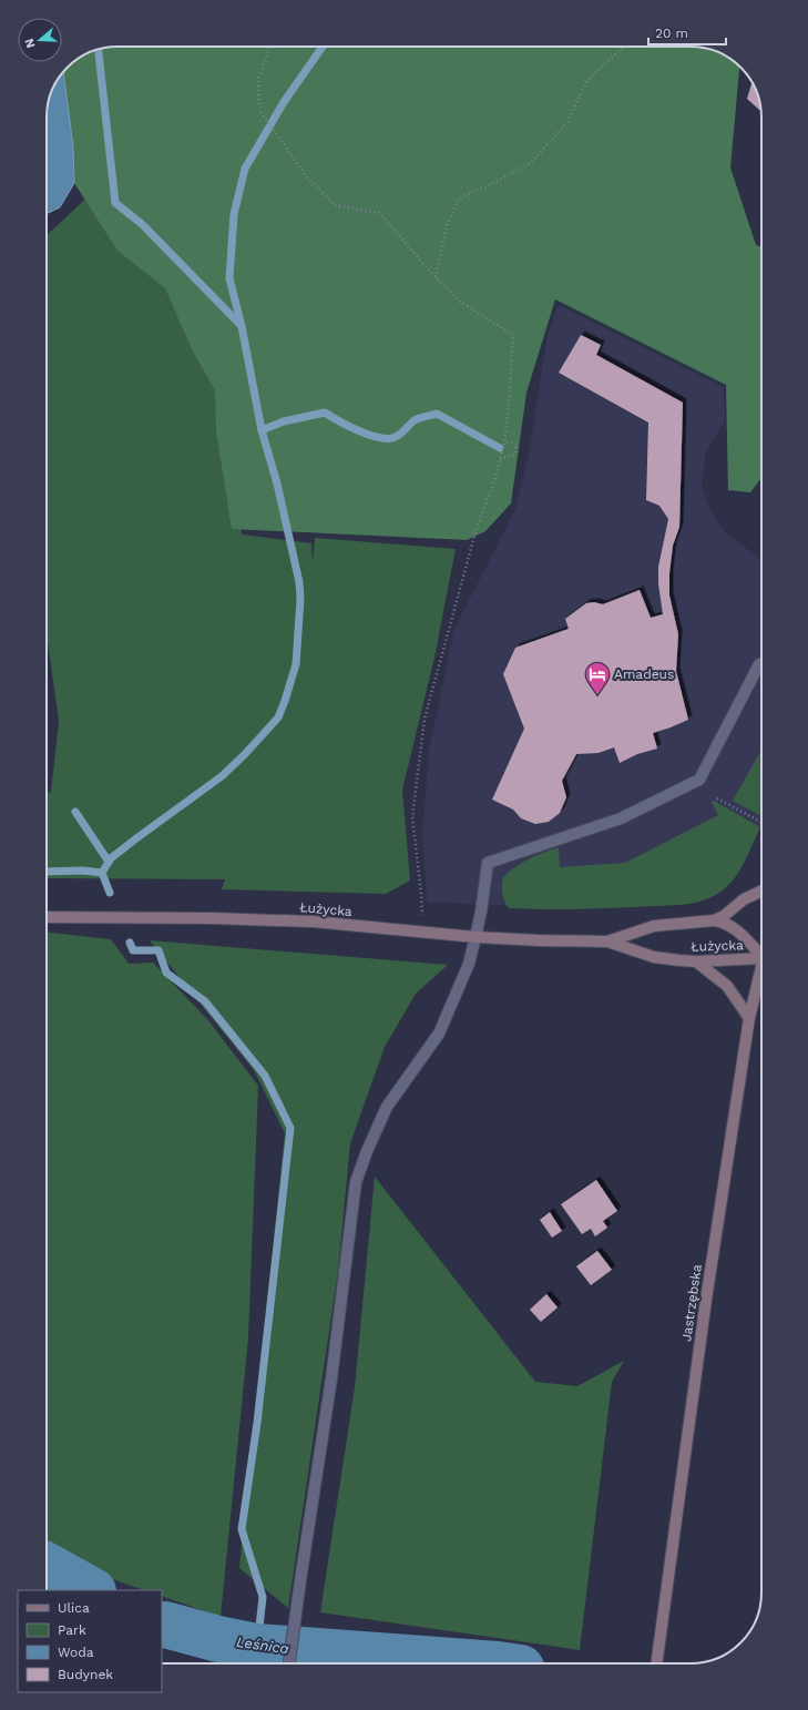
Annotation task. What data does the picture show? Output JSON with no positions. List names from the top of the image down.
{
  "streets": {
    "main road": ["Łużycka", "Jastrzębska"]
  },
  "water": ["Leśnica"],
  "places": {
    "hotel": ["Amadeus"]
  },
  "legend": [
    "Ulica",
    "Park",
    "Woda",
    "Budynek"
  ],
  "scale_bar": "20 m",
  "north": "left"
}
